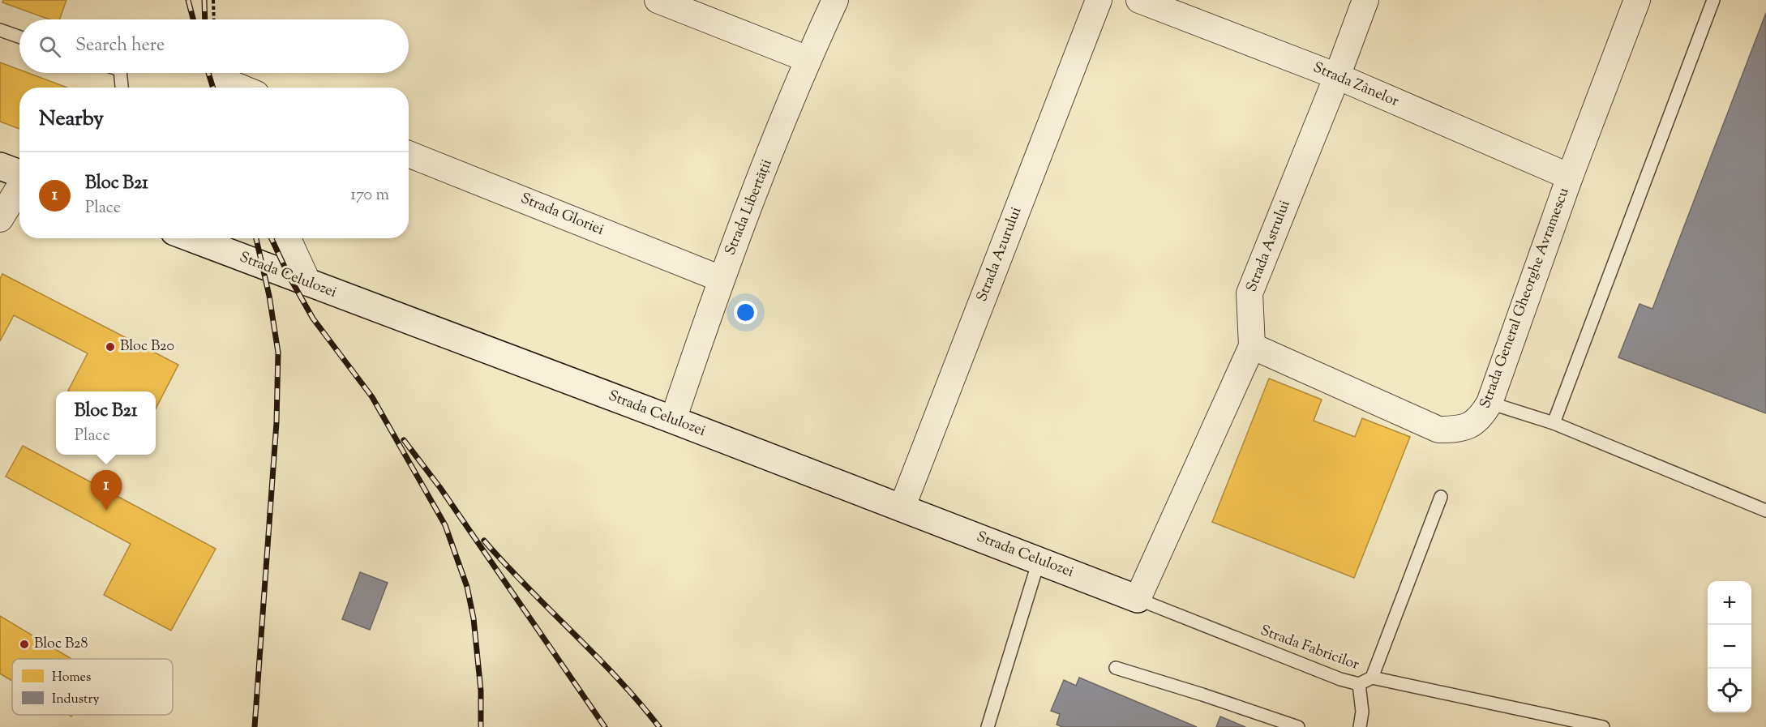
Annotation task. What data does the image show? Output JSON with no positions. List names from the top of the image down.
{
  "streets": {
    "street": [
      "Strada Zânelor",
      "Strada Libertății",
      "Strada Gloriei",
      "Strada Astrului",
      "Strada Azurului",
      "Strada Celulozei",
      "Strada General Gheorghe Avramescu"
    ],
    "lane": ["Strada Fabricilor"]
  },
  "crossings": [
    ["Strada Zânelor", "Strada Astrului"],
    ["Strada Zânelor", "Strada General Gheorghe Avramescu"],
    ["Strada Libertății", "Strada Gloriei"],
    ["Strada Libertății", "Strada Celulozei"],
    ["Strada Astrului", "Strada Celulozei"],
    ["Strada Astrului", "Strada General Gheorghe Avramescu"],
    ["Strada Astrului", "Strada Fabricilor"],
    ["Strada Azurului", "Strada Celulozei"],
    ["Strada Celulozei", "Strada Fabricilor"]
  ],
  "places": ["Bloc B20", "Bloc B28"],
  "legend": ["Homes", "Industry"],
  "page": {
    "search": "Search here",
    "heading": "Nearby",
    "list": [
      {
        "mark": "1",
        "name": "Bloc B21",
        "note": "Place",
        "value": "170 m"
      }
    ],
    "popup": ["Bloc B21", "Place"],
    "pins": "1",
    "map_buttons": ["+", "−"]
  }
}
